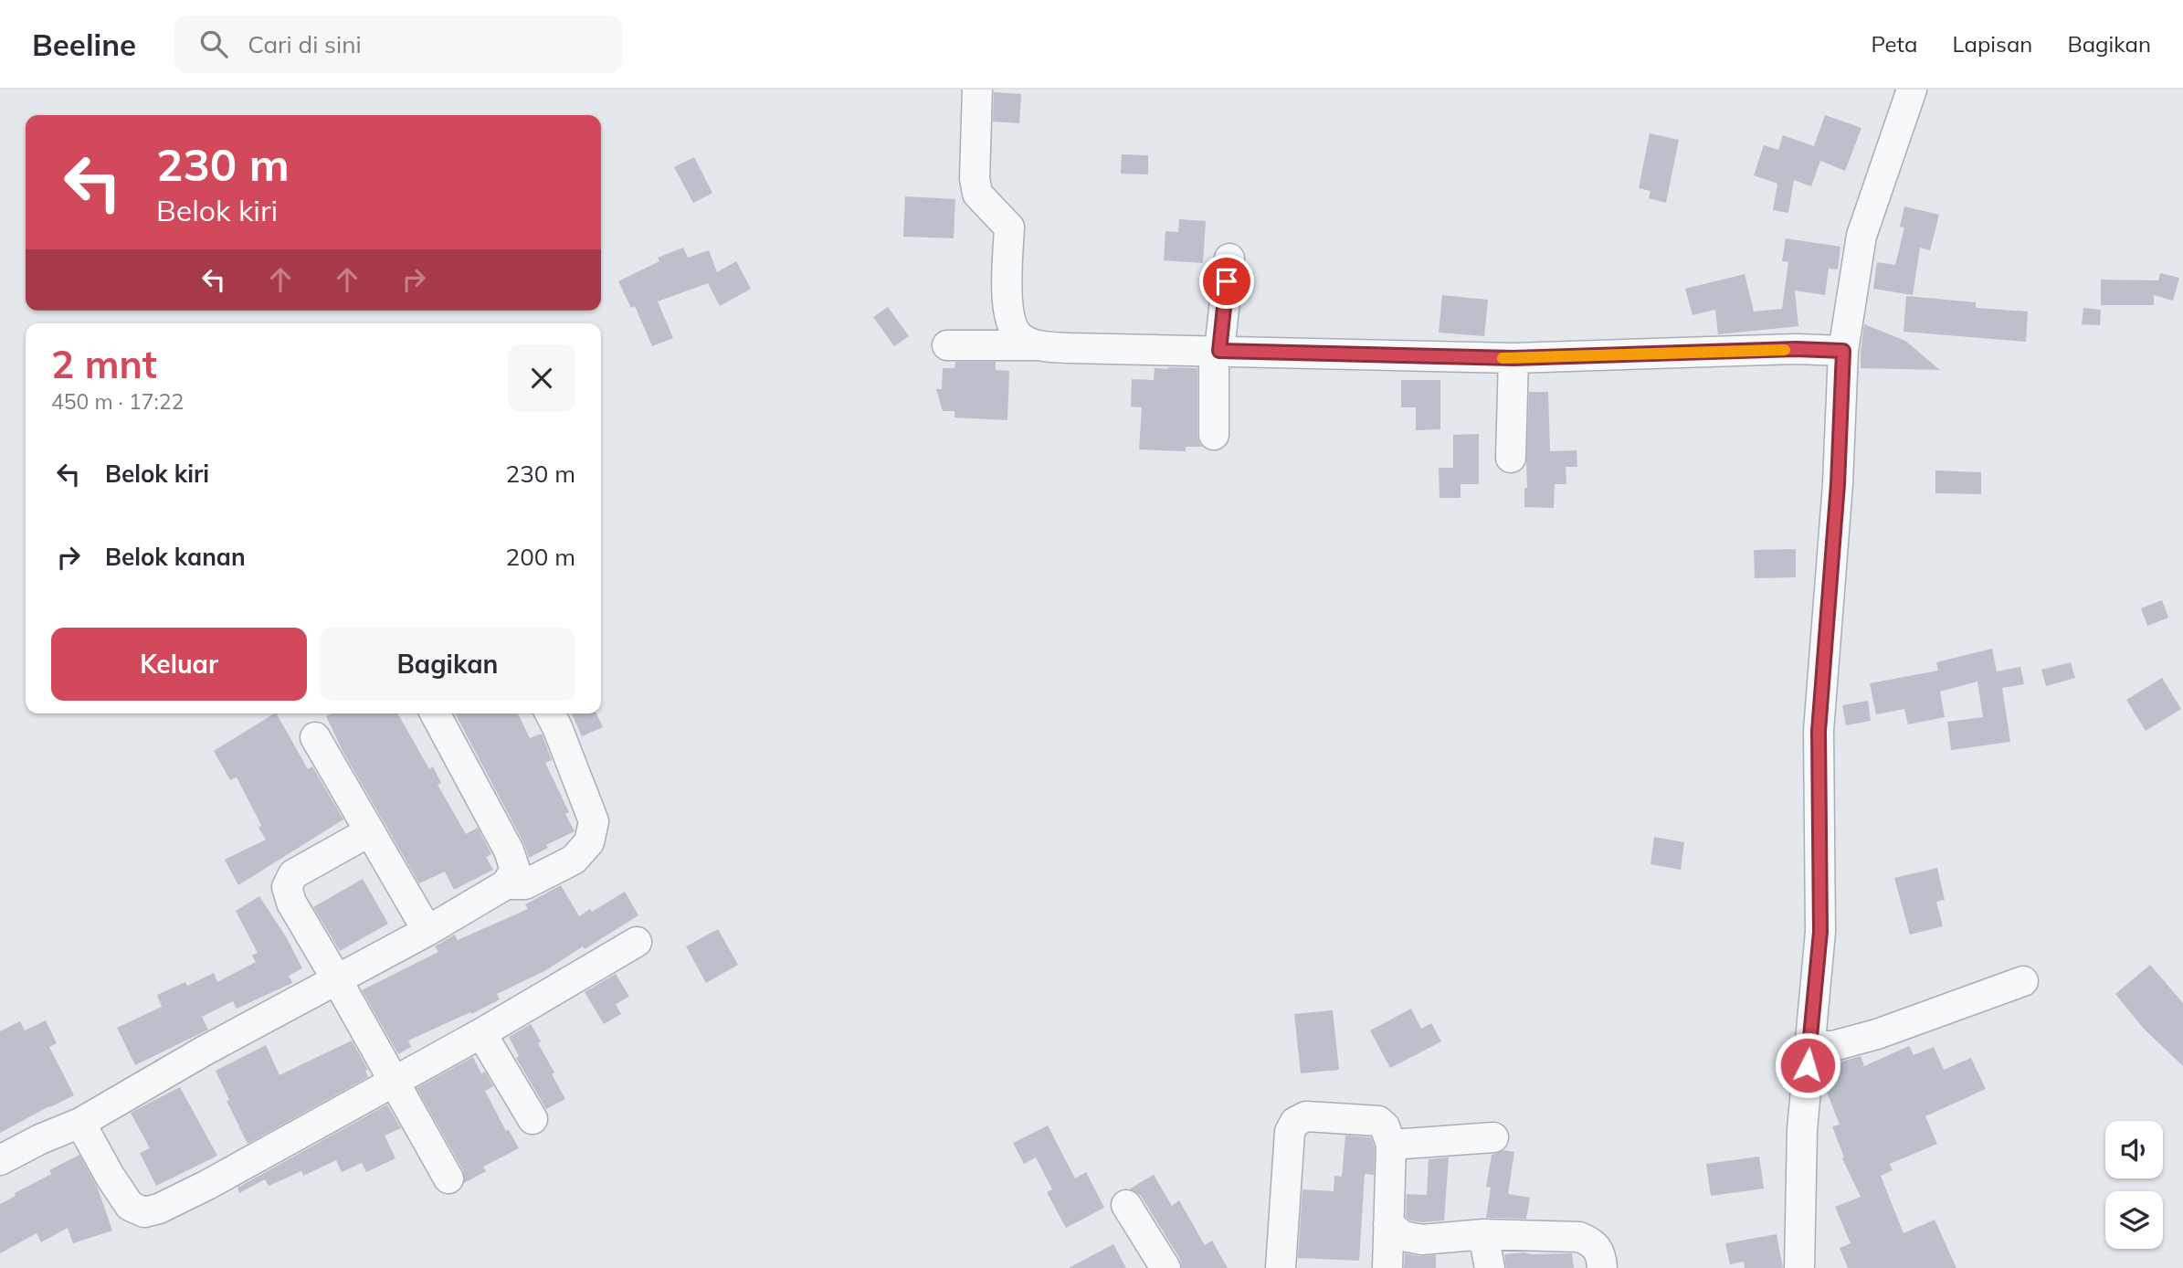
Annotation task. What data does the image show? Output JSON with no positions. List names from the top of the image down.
{
  "page": {
    "header": "Beeline",
    "search": "Cari di sini",
    "nav": ["Peta", "Lapisan", "Bagikan"],
    "turn": ["230 m", "Belok kiri"],
    "heading": ["2 mnt", "450 m · 17:22"],
    "list": [
      {
        "name": "Belok kiri",
        "value": "230 m"
      },
      {
        "name": "Belok kanan",
        "value": "200 m"
      }
    ],
    "buttons": ["Keluar", "Bagikan"]
  }
}
